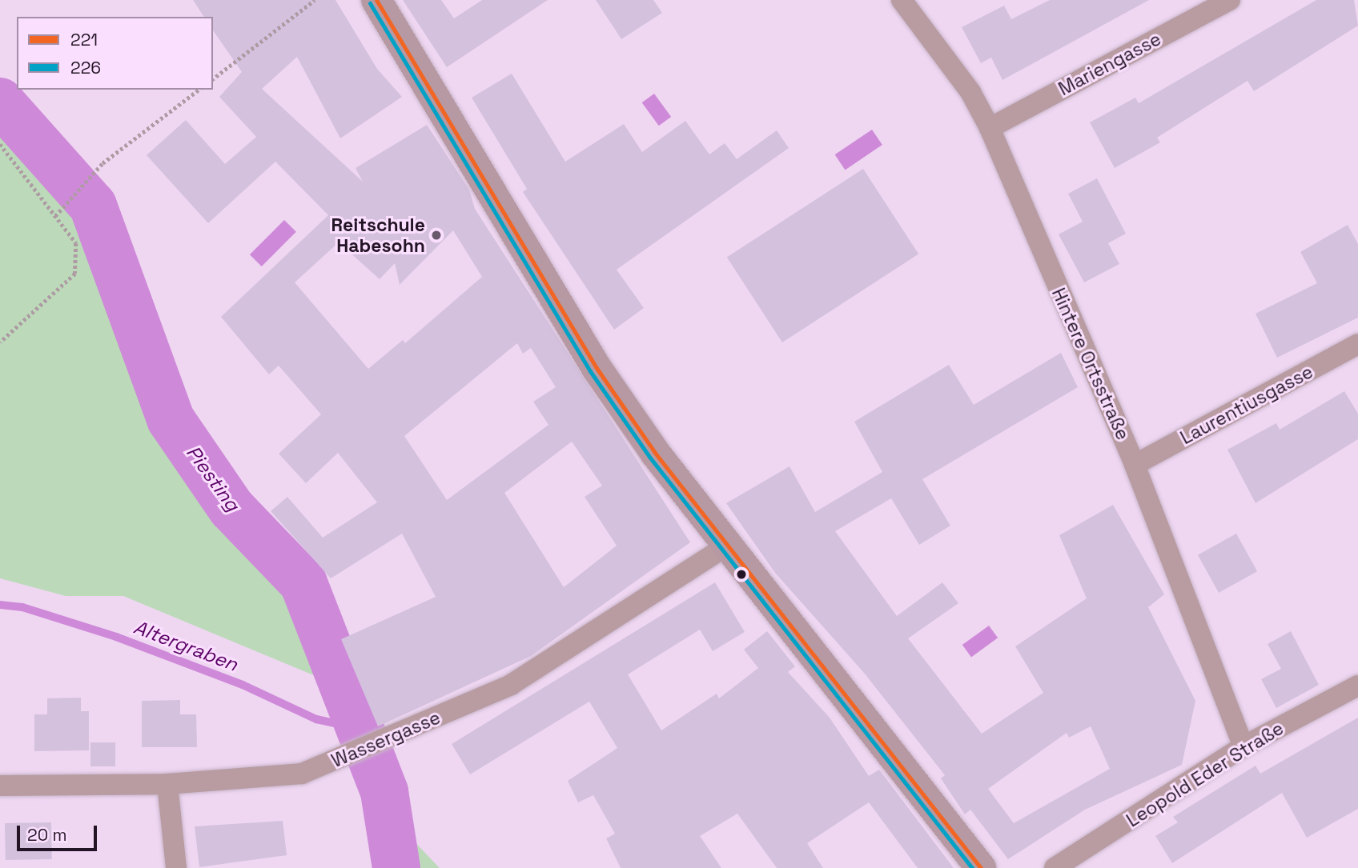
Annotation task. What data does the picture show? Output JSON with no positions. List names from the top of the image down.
{
  "streets": {
    "street": [
      "Mariengasse",
      "Hintere Ortsstraße",
      "Laurentiusgasse",
      "Wassergasse",
      "Leopold Eder Straße"
    ]
  },
  "crossings": [
    ["Mariengasse", "Hintere Ortsstraße"],
    ["Hintere Ortsstraße", "Laurentiusgasse"],
    ["Hintere Ortsstraße", "Leopold Eder Straße"]
  ],
  "water": ["Piesting", "Altergraben"],
  "places": ["Reitschule Habesohn"],
  "lines": ["transit line 221", "transit line 226"],
  "legend": ["221", "226"],
  "scale_bar": "20 m"
}
